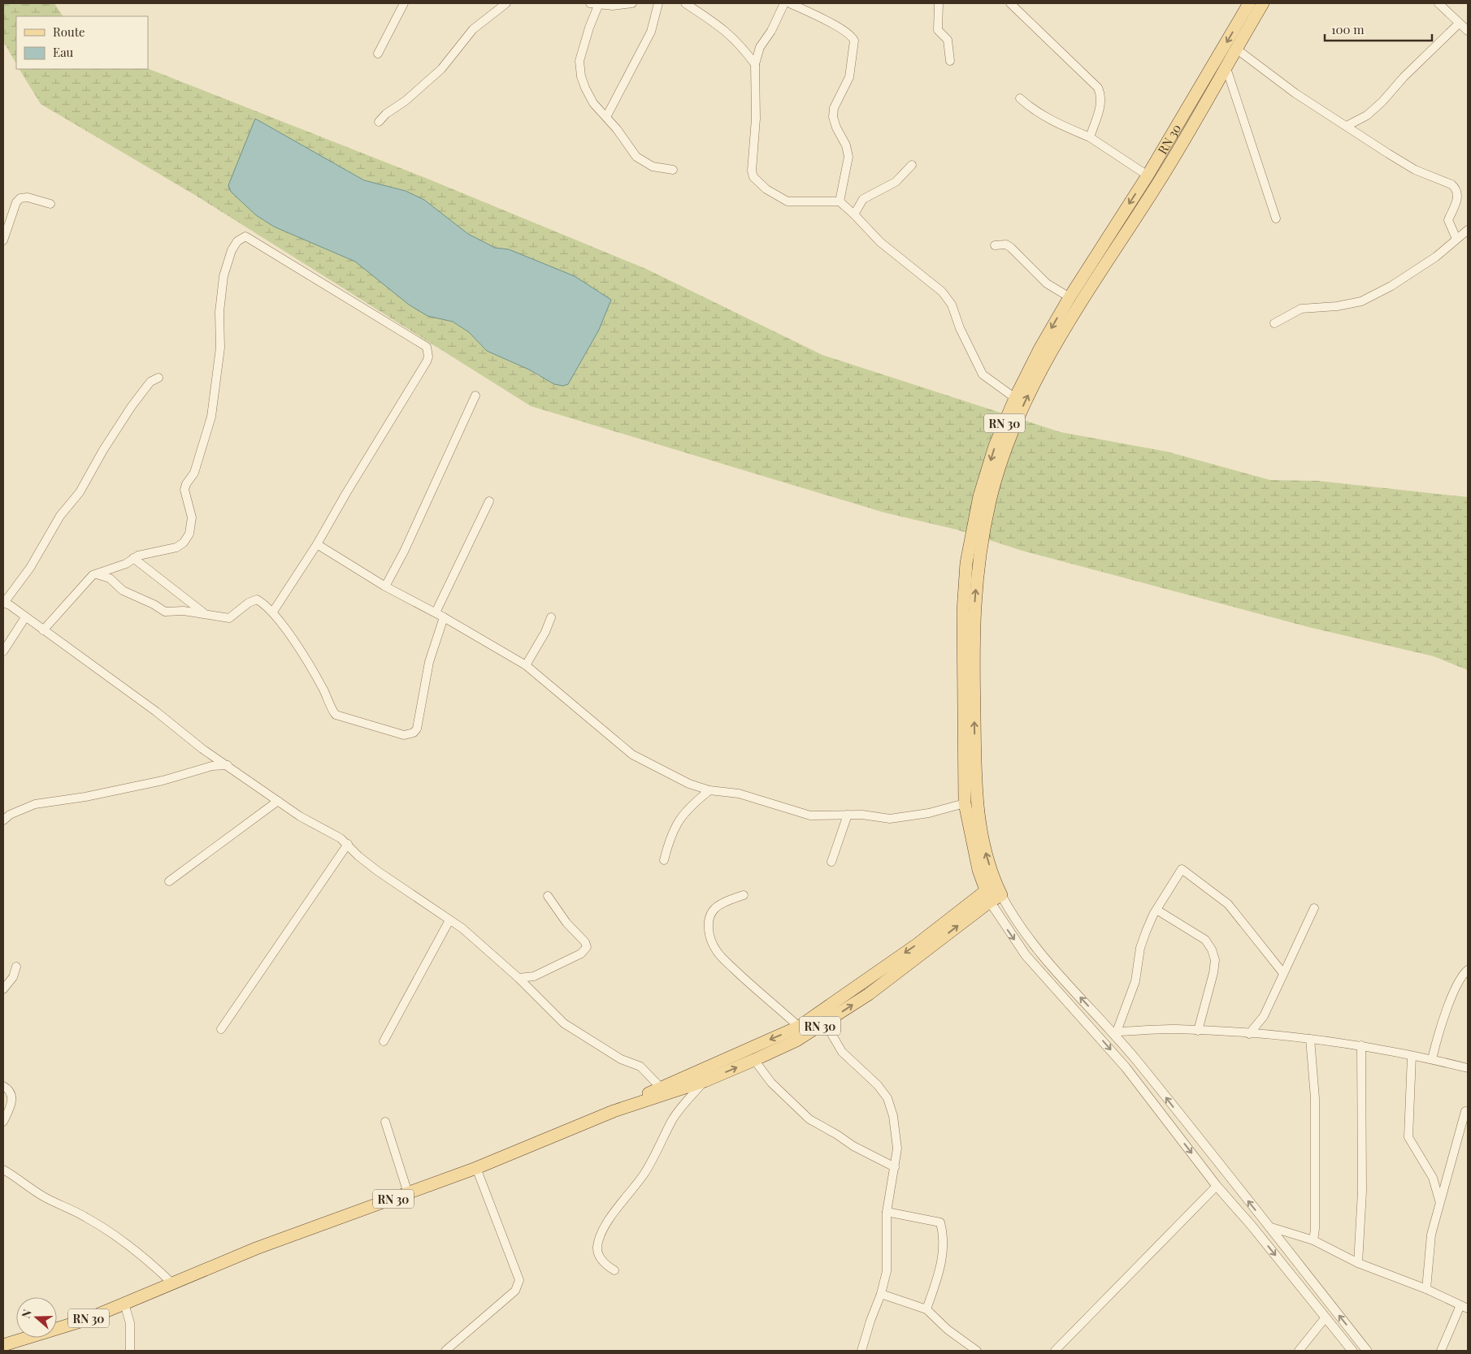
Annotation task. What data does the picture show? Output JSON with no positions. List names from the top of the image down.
{
  "streets": {
    "main road": ["RN 30"]
  },
  "legend": ["Route", "Eau"],
  "scale_bar": "100 m",
  "north": "left"
}
